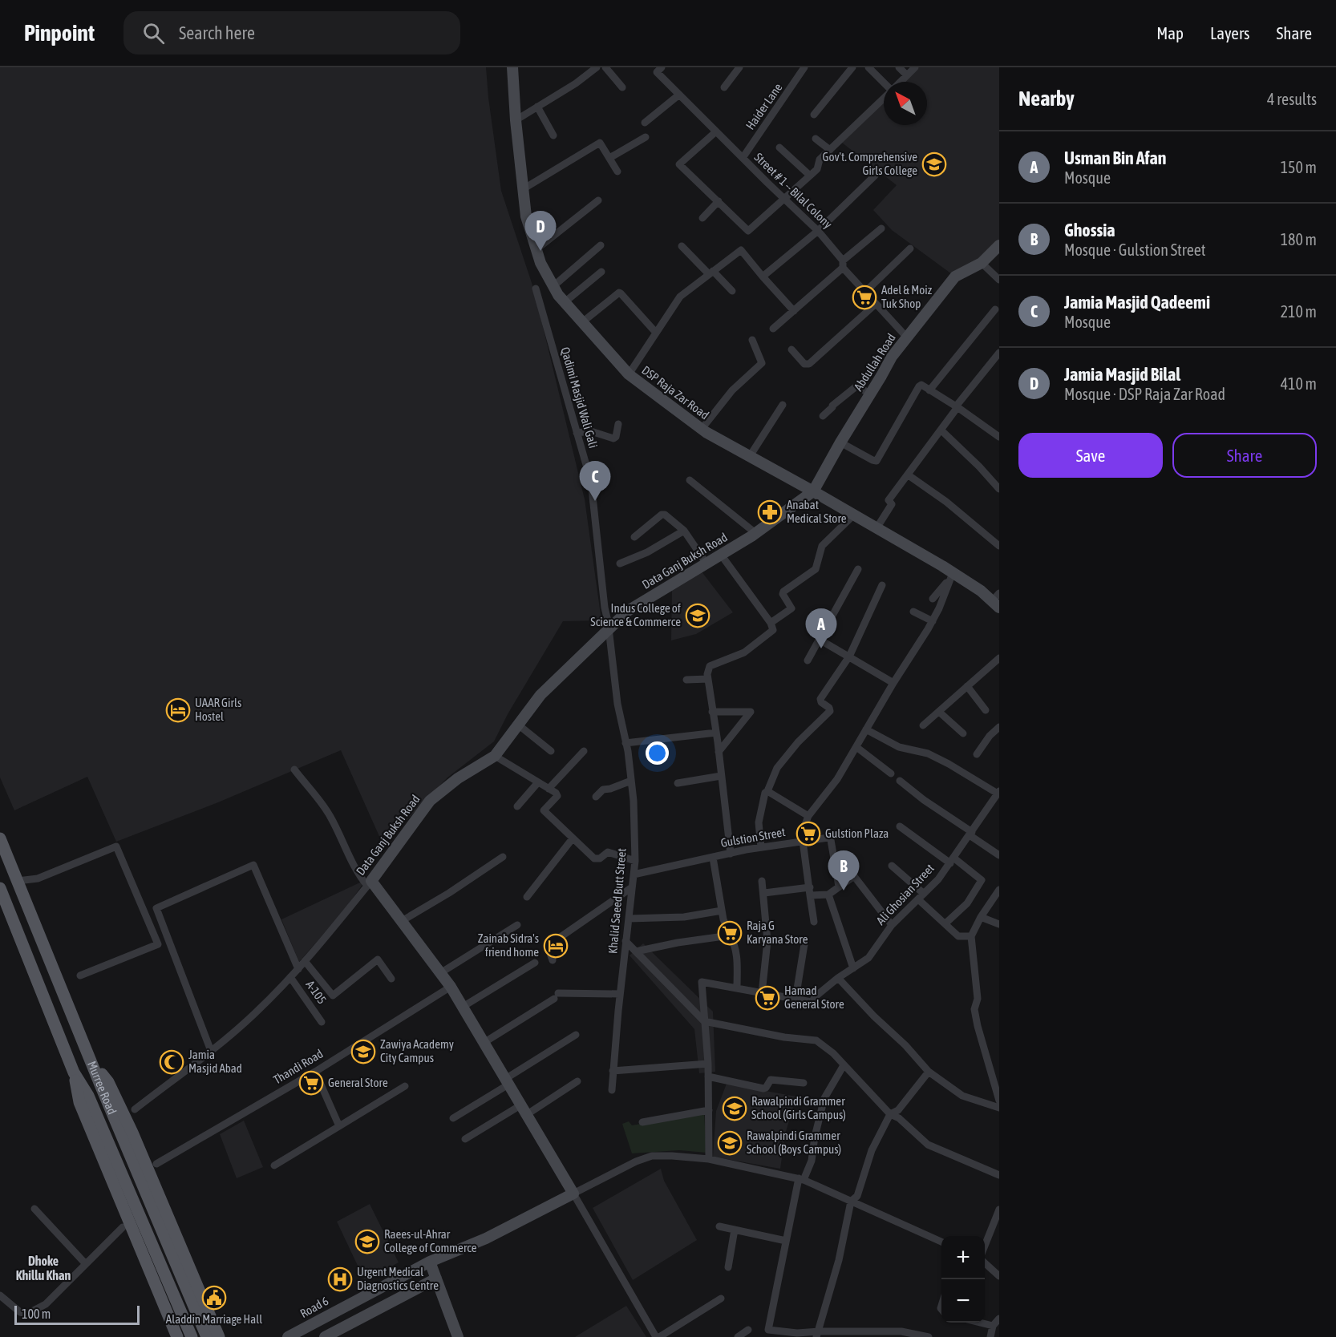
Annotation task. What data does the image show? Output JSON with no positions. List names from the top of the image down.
{
  "streets": {
    "main road": ["Murree Road"],
    "street": [
      "Haider Lane",
      "Street # 1 -- Bilal Colony",
      "Abdullah Road",
      "DSP Raja Zar Road",
      "Qadimi Masjid Wali Gali",
      "Data Ganj Buksh Road",
      "Gulstion Street",
      "Ali Ghosian Street",
      "Khalid Saeed Butt Street",
      "A-105",
      "Thandi Road",
      "Road 6"
    ]
  },
  "crossings": [
    ["Haider Lane", "Street # 1 -- Bilal Colony"],
    ["Street # 1 -- Bilal Colony", "Abdullah Road"],
    ["Abdullah Road", "DSP Raja Zar Road"],
    ["Abdullah Road", "Data Ganj Buksh Road"],
    ["DSP Raja Zar Road", "Data Ganj Buksh Road"],
    ["Qadimi Masjid Wali Gali", "Data Ganj Buksh Road"],
    ["Qadimi Masjid Wali Gali", "Khalid Saeed Butt Street"],
    ["Data Ganj Buksh Road", "Khalid Saeed Butt Street"],
    ["Data Ganj Buksh Road", "A-105"],
    ["Gulstion Street", "Khalid Saeed Butt Street"]
  ],
  "districts": ["Dhoke Khillu Khan"],
  "places": {
    "school or university": [
      "Gov't. Comprehensive Girls College",
      "Indus College of Science & Commerce",
      "Zawiya Academy City Campus",
      "Rawalpindi Grammer School (Girls Campus)",
      "Rawalpindi Grammer School (Boys Campus)",
      "Raees-ul-Ahrar College of Commerce"
    ],
    "supermarket": [
      "Adel & Moiz Tuk Shop",
      "Gulstion Plaza",
      "Raja G Karyana Store",
      "Hamad General Store",
      "General Store"
    ],
    "pharmacy": ["Anabat Medical Store"],
    "hotel": ["UAAR Girls Hostel", "Zainab Sidra's friend home"],
    "mosque": ["Jamia Masjid Abad"],
    "hospital": ["Urgent Medical Diagnostics Centre"],
    "public building": ["Aladdin Marriage Hall"]
  },
  "scale_bar": "100 m",
  "north": "top left",
  "page": {
    "header": "Pinpoint",
    "search": "Search here",
    "nav": ["Map", "Layers", "Share"],
    "heading": ["Nearby", "4 results"],
    "list": [
      {
        "mark": "A",
        "name": "Usman Bin Afan",
        "note": "Mosque",
        "value": "150 m"
      },
      {
        "mark": "B",
        "name": "Ghossia",
        "note": "Mosque · Gulstion Street",
        "value": "180 m"
      },
      {
        "mark": "C",
        "name": "Jamia Masjid Qadeemi",
        "note": "Mosque",
        "value": "210 m"
      },
      {
        "mark": "D",
        "name": "Jamia Masjid Bilal",
        "note": "Mosque · DSP Raja Zar Road",
        "value": "410 m"
      }
    ],
    "pins": [
      "D",
      "C",
      "A",
      "B"
    ],
    "buttons": ["Save", "Share"],
    "map_buttons": ["+", "−"],
    "scale": "100 m"
  }
}
